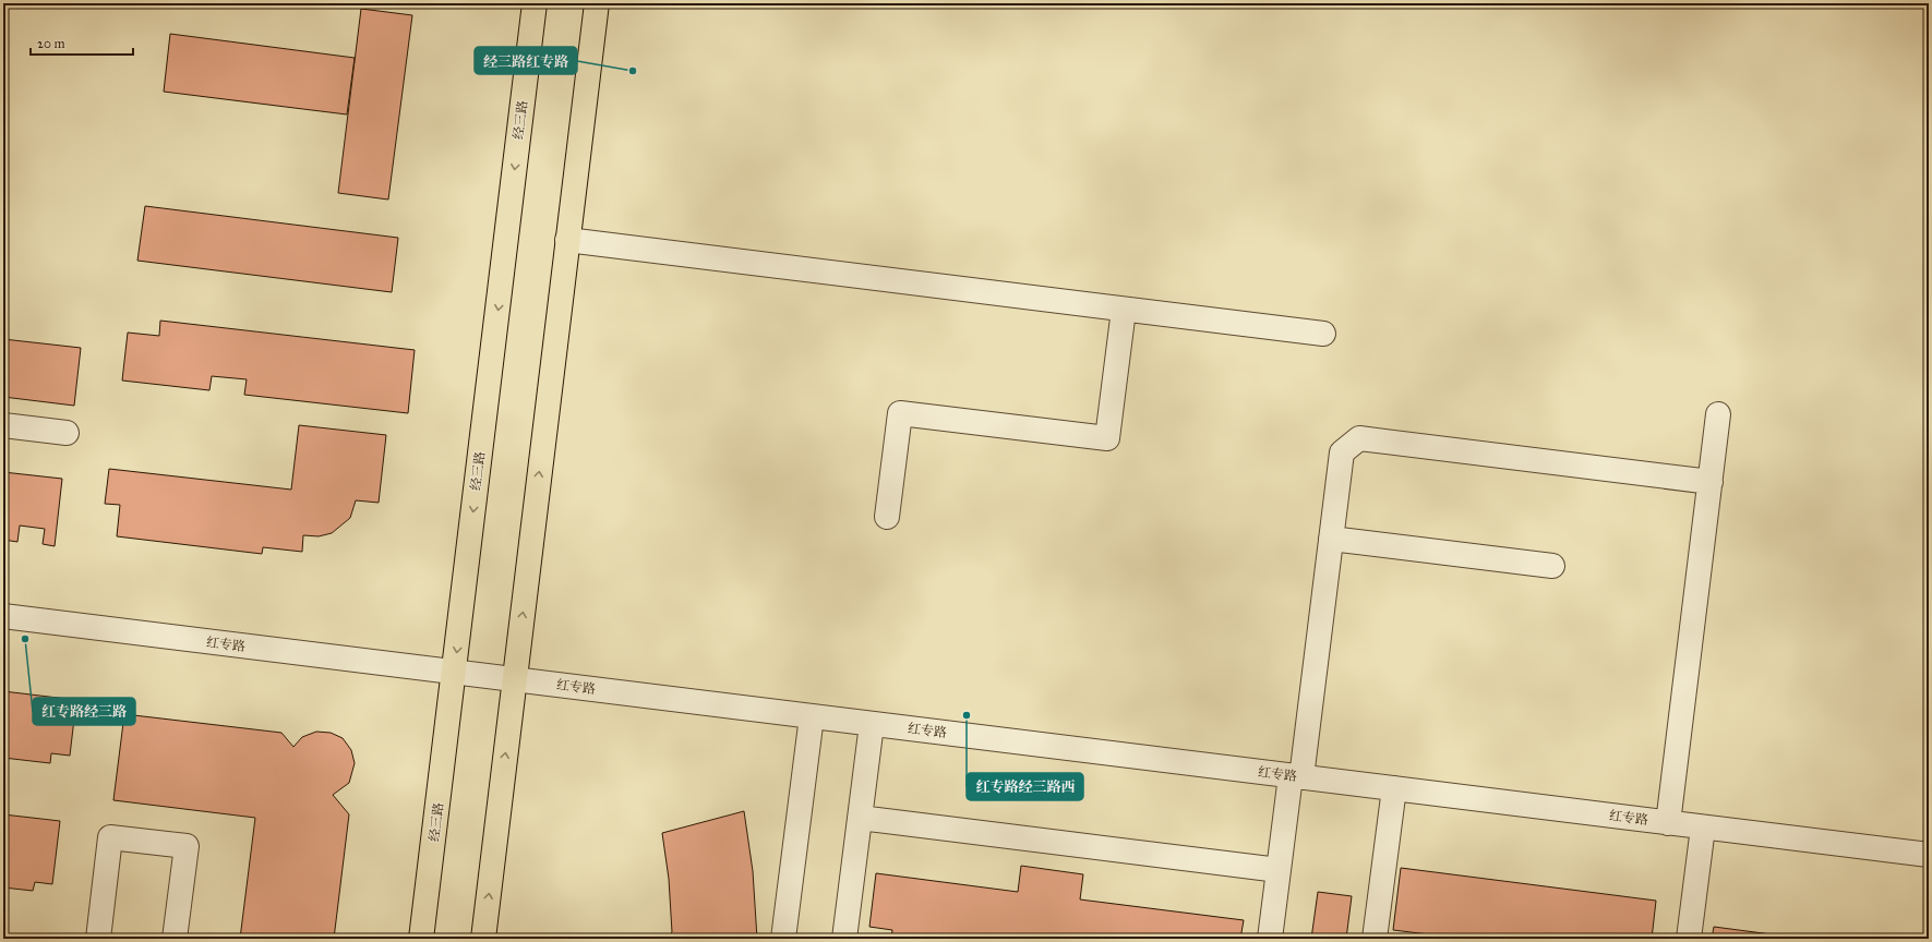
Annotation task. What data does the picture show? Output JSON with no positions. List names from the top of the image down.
{
  "streets": {
    "main road": ["经三路"],
    "street": ["红专路"]
  },
  "crossings": [
    ["经三路", "红专路"]
  ],
  "places": ["经三路红专路", "红专路经三路", "红专路经三路西"],
  "scale_bar": "20 m"
}
